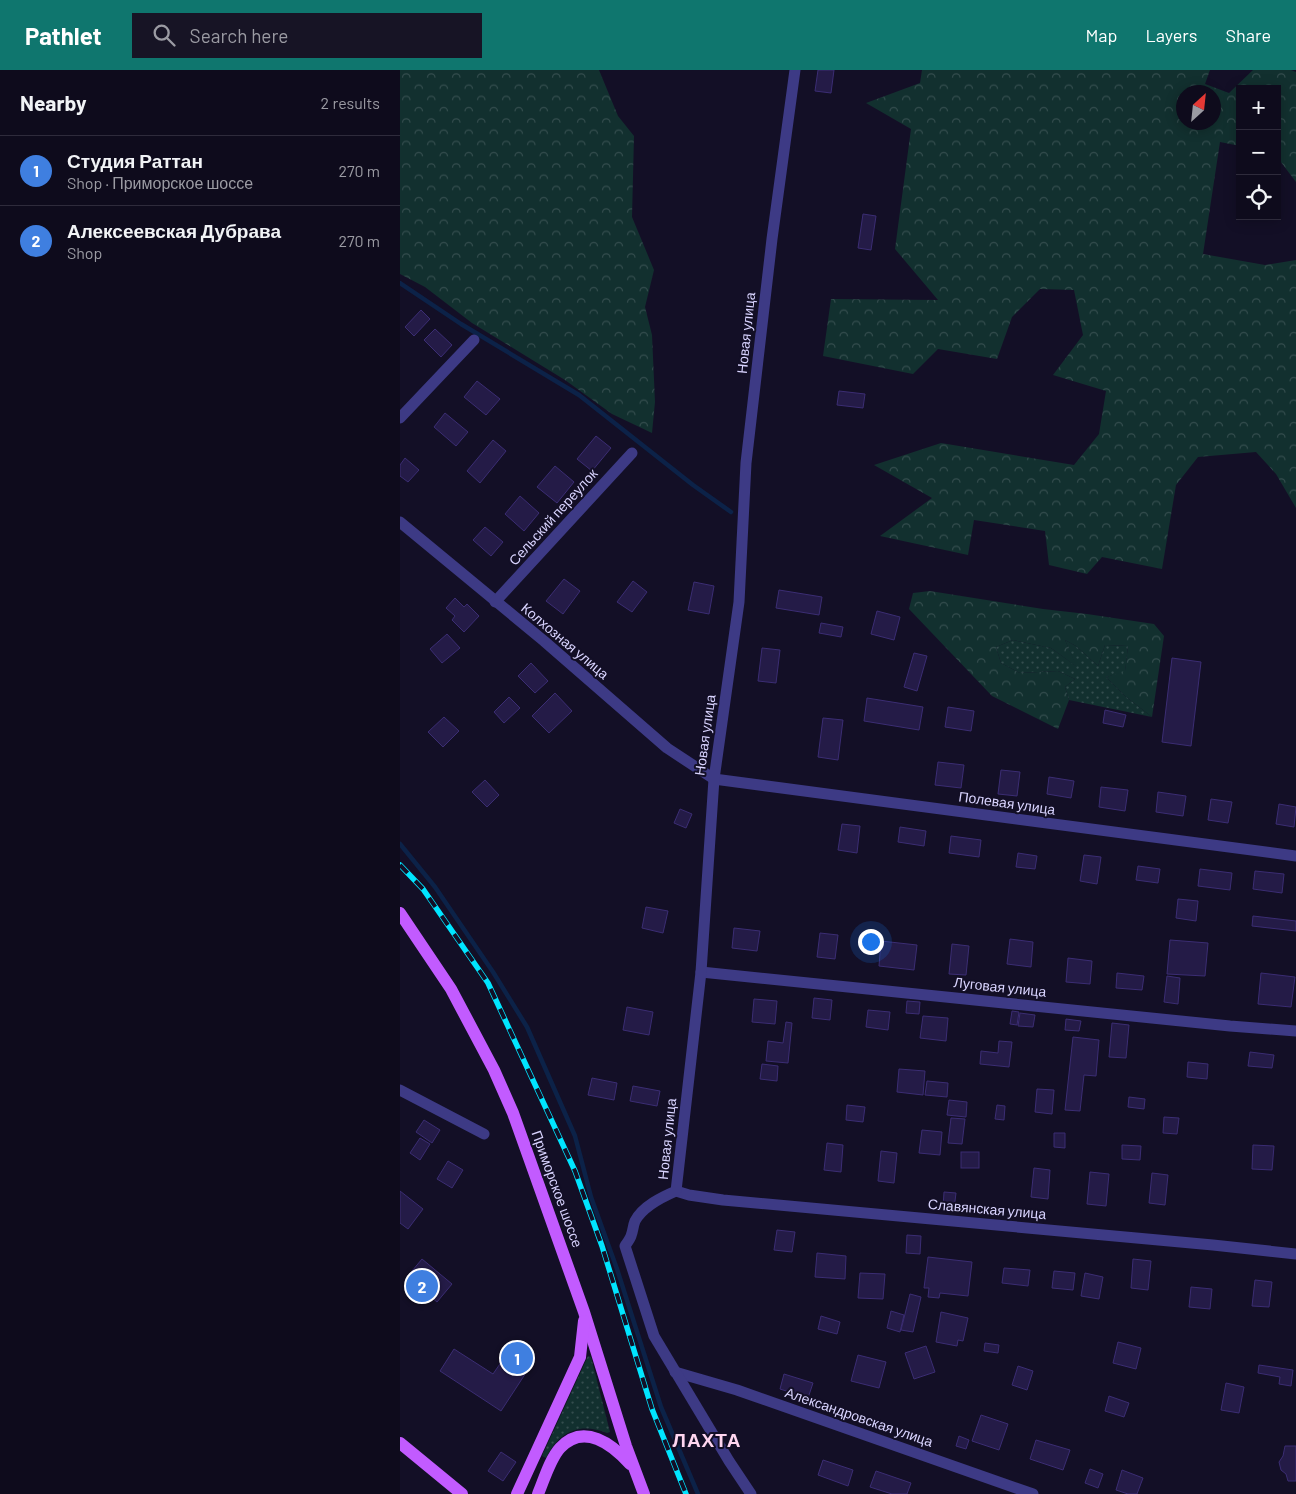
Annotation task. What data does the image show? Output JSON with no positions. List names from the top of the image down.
{
  "streets": {
    "main road": ["Приморское шоссе"],
    "street": [
      "Новая улица",
      "Сельский переулок",
      "Колхозная улица",
      "Полевая улица",
      "Луговая улица",
      "Славянская улица",
      "Александровская улица"
    ]
  },
  "crossings": [
    ["Новая улица", "Колхозная улица"],
    ["Новая улица", "Полевая улица"],
    ["Новая улица", "Луговая улица"],
    ["Новая улица", "Славянская улица"],
    ["Новая улица", "Александровская улица"],
    ["Сельский переулок", "Колхозная улица"],
    ["Колхозная улица", "Полевая улица"]
  ],
  "districts": ["ЛАХТА"],
  "north": "top right",
  "page": {
    "header": "Pathlet",
    "search": "Search here",
    "nav": ["Map", "Layers", "Share"],
    "heading": ["Nearby", "2 results"],
    "map_buttons": ["+", "−"],
    "list": [
      {
        "mark": "1",
        "name": "Студия Раттан",
        "note": "Shop · Приморское шоссе",
        "value": "270 m"
      },
      {
        "mark": "2",
        "name": "Алексеевская Дубрава",
        "note": "Shop",
        "value": "270 m"
      }
    ],
    "pins": ["2", "1"]
  }
}
